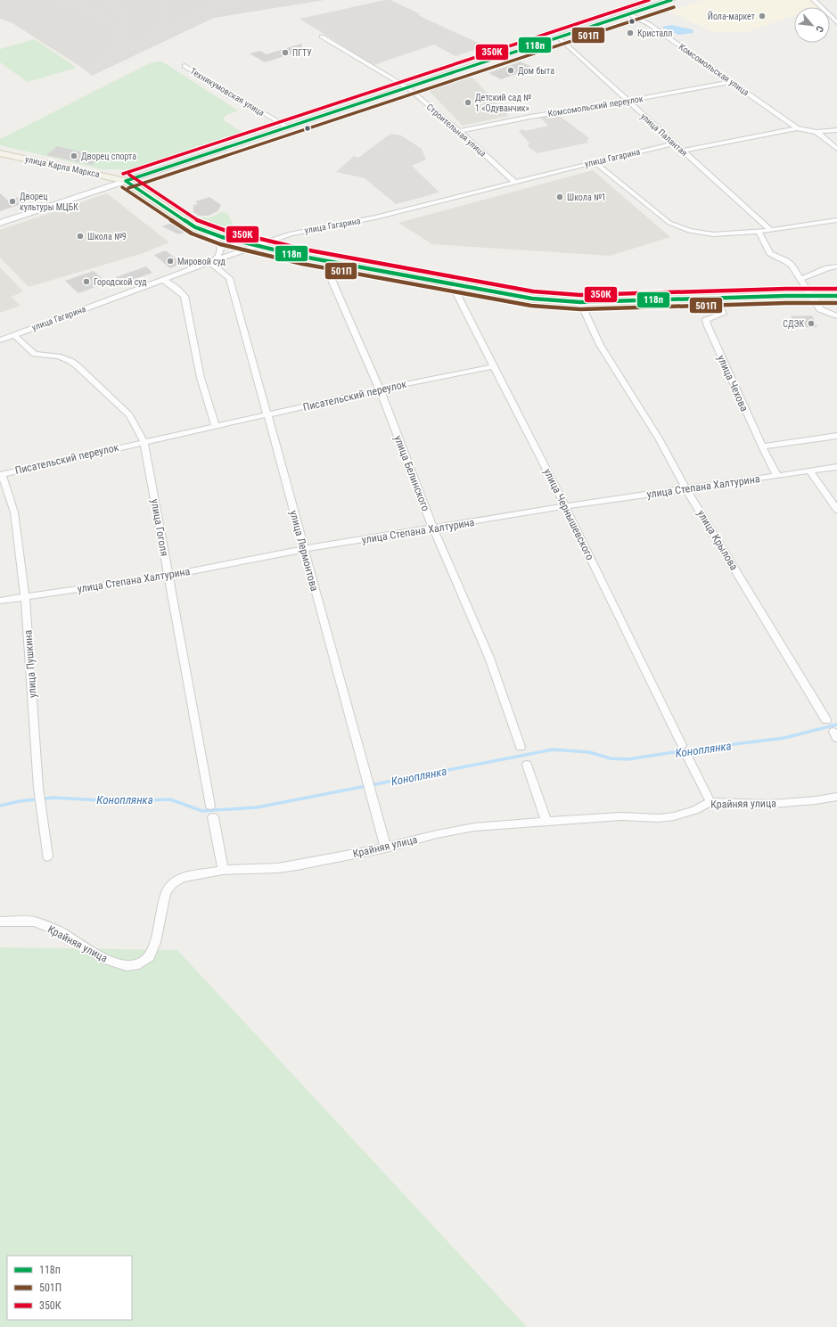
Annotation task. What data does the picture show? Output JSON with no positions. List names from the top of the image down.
{
  "streets": {
    "main road": ["улица Карла Маркса"],
    "street": [
      "Комсомольская улица",
      "Техникумовская улица",
      "Комсомольский переулок",
      "Строительная улица",
      "улица Палантая",
      "улица Гагарина",
      "улица Чехова",
      "Писательский переулок",
      "улица Белинского",
      "улица Степана Халтурина",
      "улица Чернышевского",
      "улица Гоголя",
      "улица Крылова",
      "улица Лермонтова",
      "улица Пушкина",
      "Крайняя улица"
    ]
  },
  "crossings": [
    ["Комсомольская улица", "Комсомольский переулок"],
    ["Комсомольский переулок", "Строительная улица"],
    ["Комсомольский переулок", "улица Палантая"],
    ["Строительная улица", "улица Гагарина"],
    ["улица Палантая", "улица Гагарина"],
    ["улица Гагарина", "улица Гоголя"],
    ["улица Гагарина", "улица Лермонтова"],
    ["улица Чехова", "улица Степана Халтурина"],
    ["Писательский переулок", "улица Белинского"],
    ["Писательский переулок", "улица Чернышевского"],
    ["Писательский переулок", "улица Гоголя"],
    ["Писательский переулок", "улица Лермонтова"],
    ["Писательский переулок", "улица Пушкина"],
    ["улица Белинского", "улица Степана Халтурина"],
    ["улица Степана Халтурина", "улица Чернышевского"],
    ["улица Степана Халтурина", "улица Гоголя"],
    ["улица Степана Халтурина", "улица Крылова"],
    ["улица Степана Халтурина", "улица Лермонтова"],
    ["улица Степана Халтурина", "улица Пушкина"],
    ["улица Лермонтова", "Крайняя улица"]
  ],
  "water": ["Коноплянка"],
  "places": [
    "Йола-маркет",
    "Кристалл",
    "ПГТУ",
    "Дом быта",
    "Детский сад № 1 «Одуванчик»",
    "Дворец спорта",
    "Школа №1",
    "Дворец культуры МЦБК",
    "Школа №9",
    "Мировой суд",
    "Городской суд",
    "СДЭК"
  ],
  "lines": ["transit line 118п", "transit line 350К", "transit line 501П"],
  "legend": ["118п", "501П", "350К"],
  "north": "bottom right"
}
